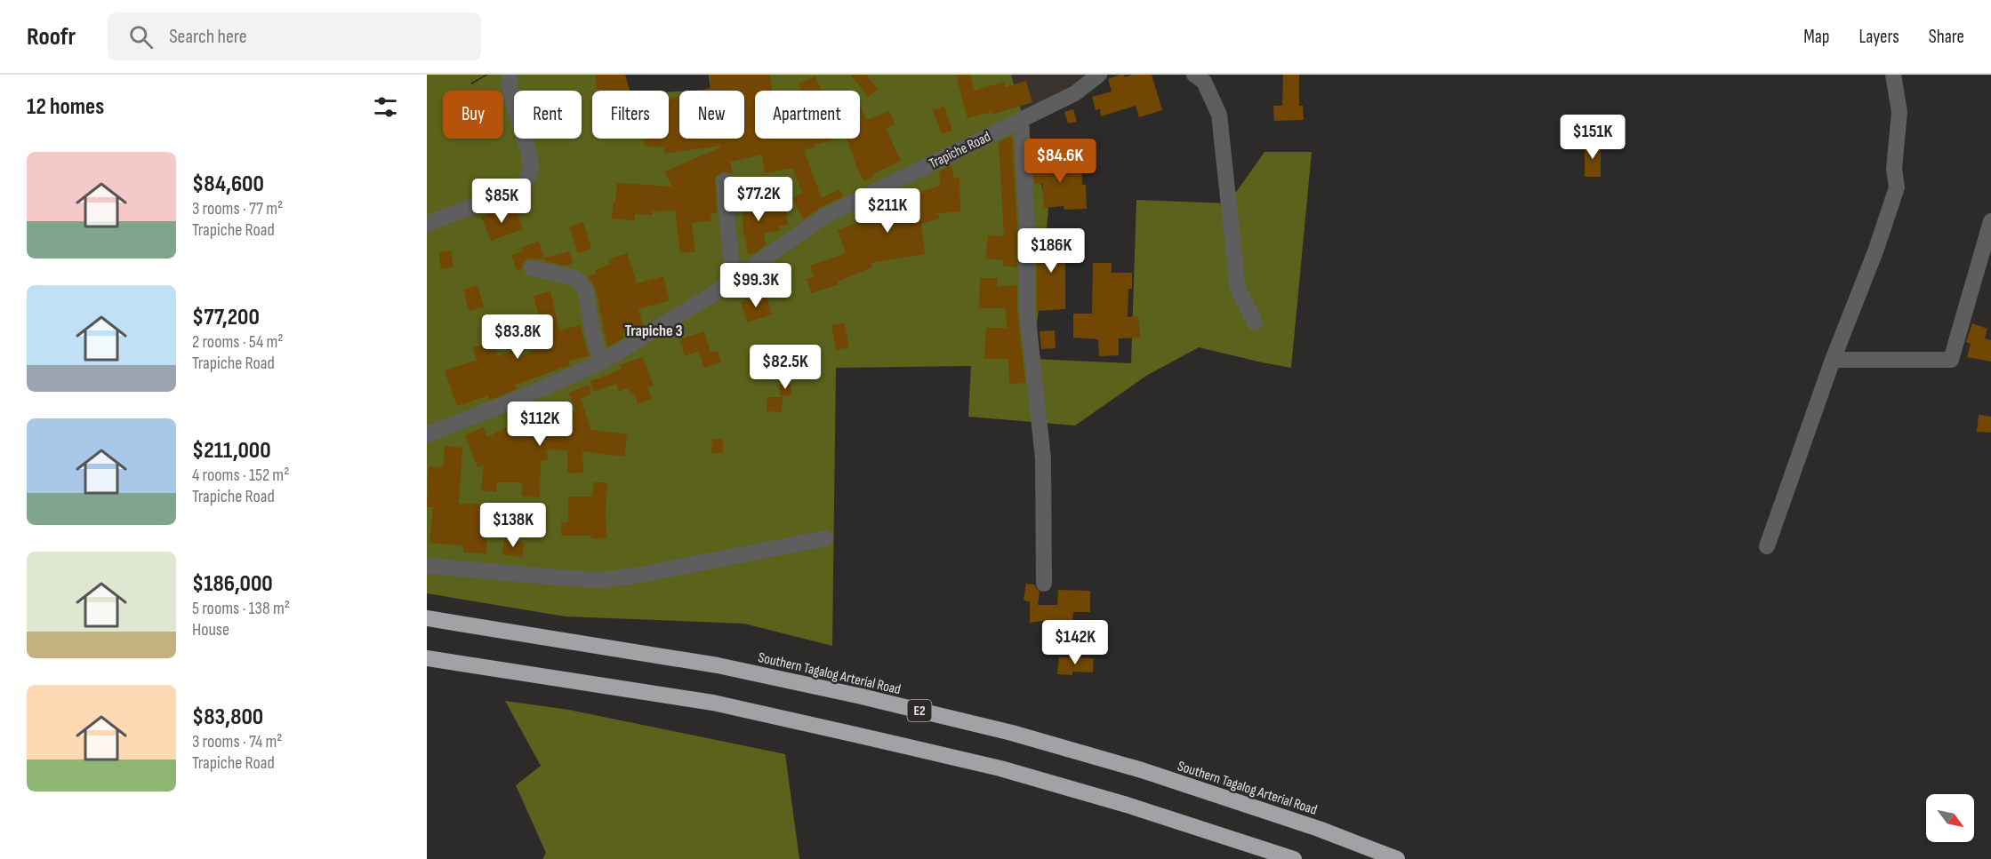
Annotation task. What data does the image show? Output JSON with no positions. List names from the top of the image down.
{
  "streets": {
    "highway": ["Southern Tagalog Arterial Road", "E2"],
    "street": ["Trapiche Road"]
  },
  "districts": ["Trapiche 3"],
  "north": "bottom right",
  "page": {
    "header": "Roofr",
    "search": "Search here",
    "nav": ["Map", "Layers", "Share"],
    "heading": "12 homes",
    "chip": [
      "Buy",
      "Rent",
      "Filters",
      "New",
      "Apartment"
    ],
    "price": [
      "$151K",
      "$84.6K",
      "$77.2K",
      "$85K",
      "$211K",
      "$186K",
      "$99.3K",
      "$83.8K",
      "$82.5K",
      "$112K",
      "$138K",
      "$142K"
    ],
    "list": [
      {
        "name": "$84,600",
        "note": "3 rooms · 77 m² · Trapiche Road"
      },
      {
        "name": "$77,200",
        "note": "2 rooms · 54 m² · Trapiche Road"
      },
      {
        "name": "$211,000",
        "note": "4 rooms · 152 m² · Trapiche Road"
      },
      {
        "name": "$186,000",
        "note": "5 rooms · 138 m² · House"
      },
      {
        "name": "$83,800",
        "note": "3 rooms · 74 m² · Trapiche Road"
      }
    ]
  }
}
